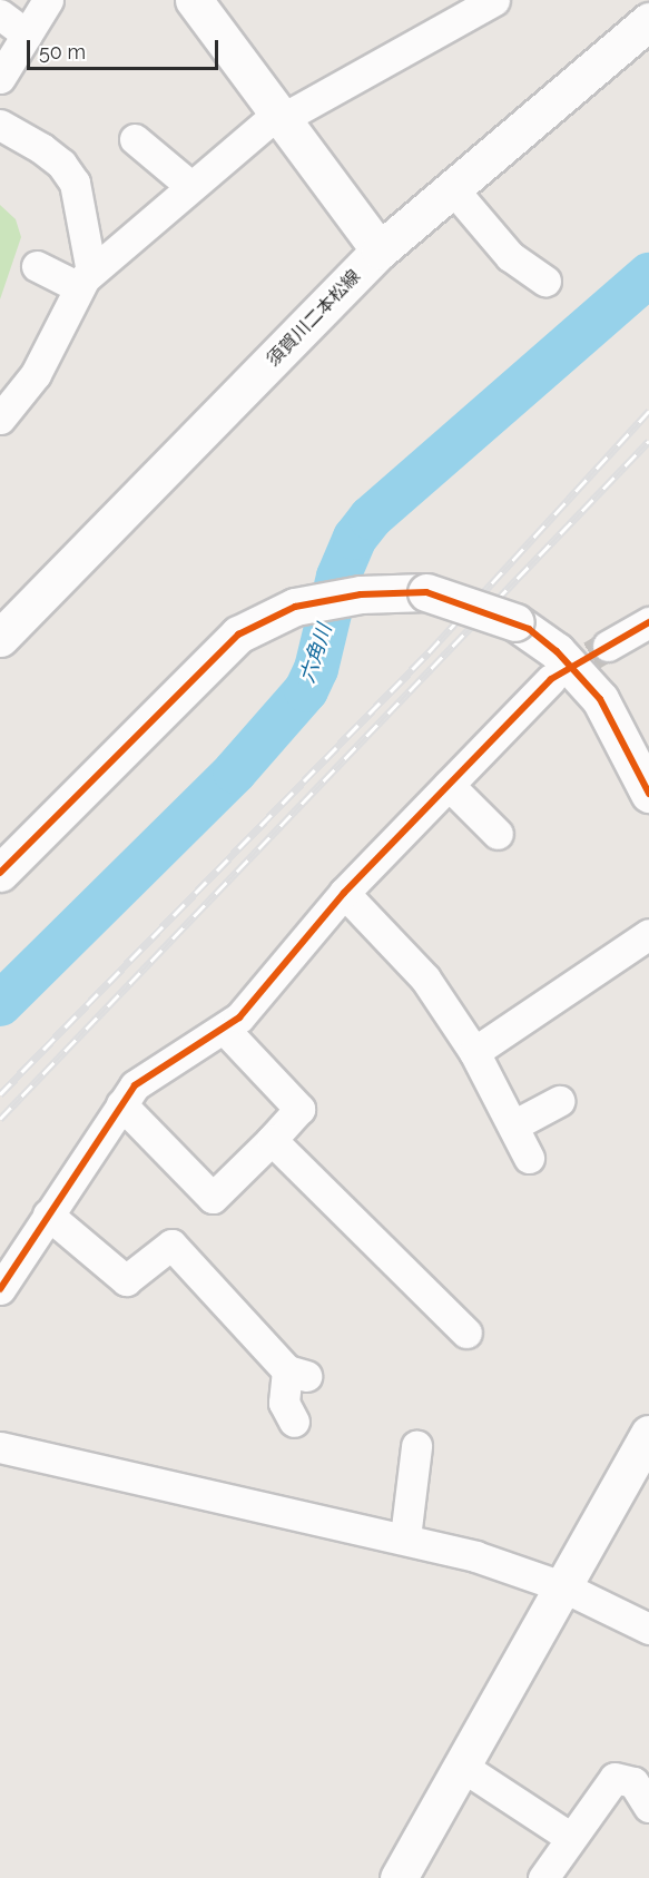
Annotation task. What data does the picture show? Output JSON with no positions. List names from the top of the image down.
{
  "streets": {
    "street": ["須賀川二本松線"]
  },
  "water": ["六角川"],
  "scale_bar": "50 m"
}
